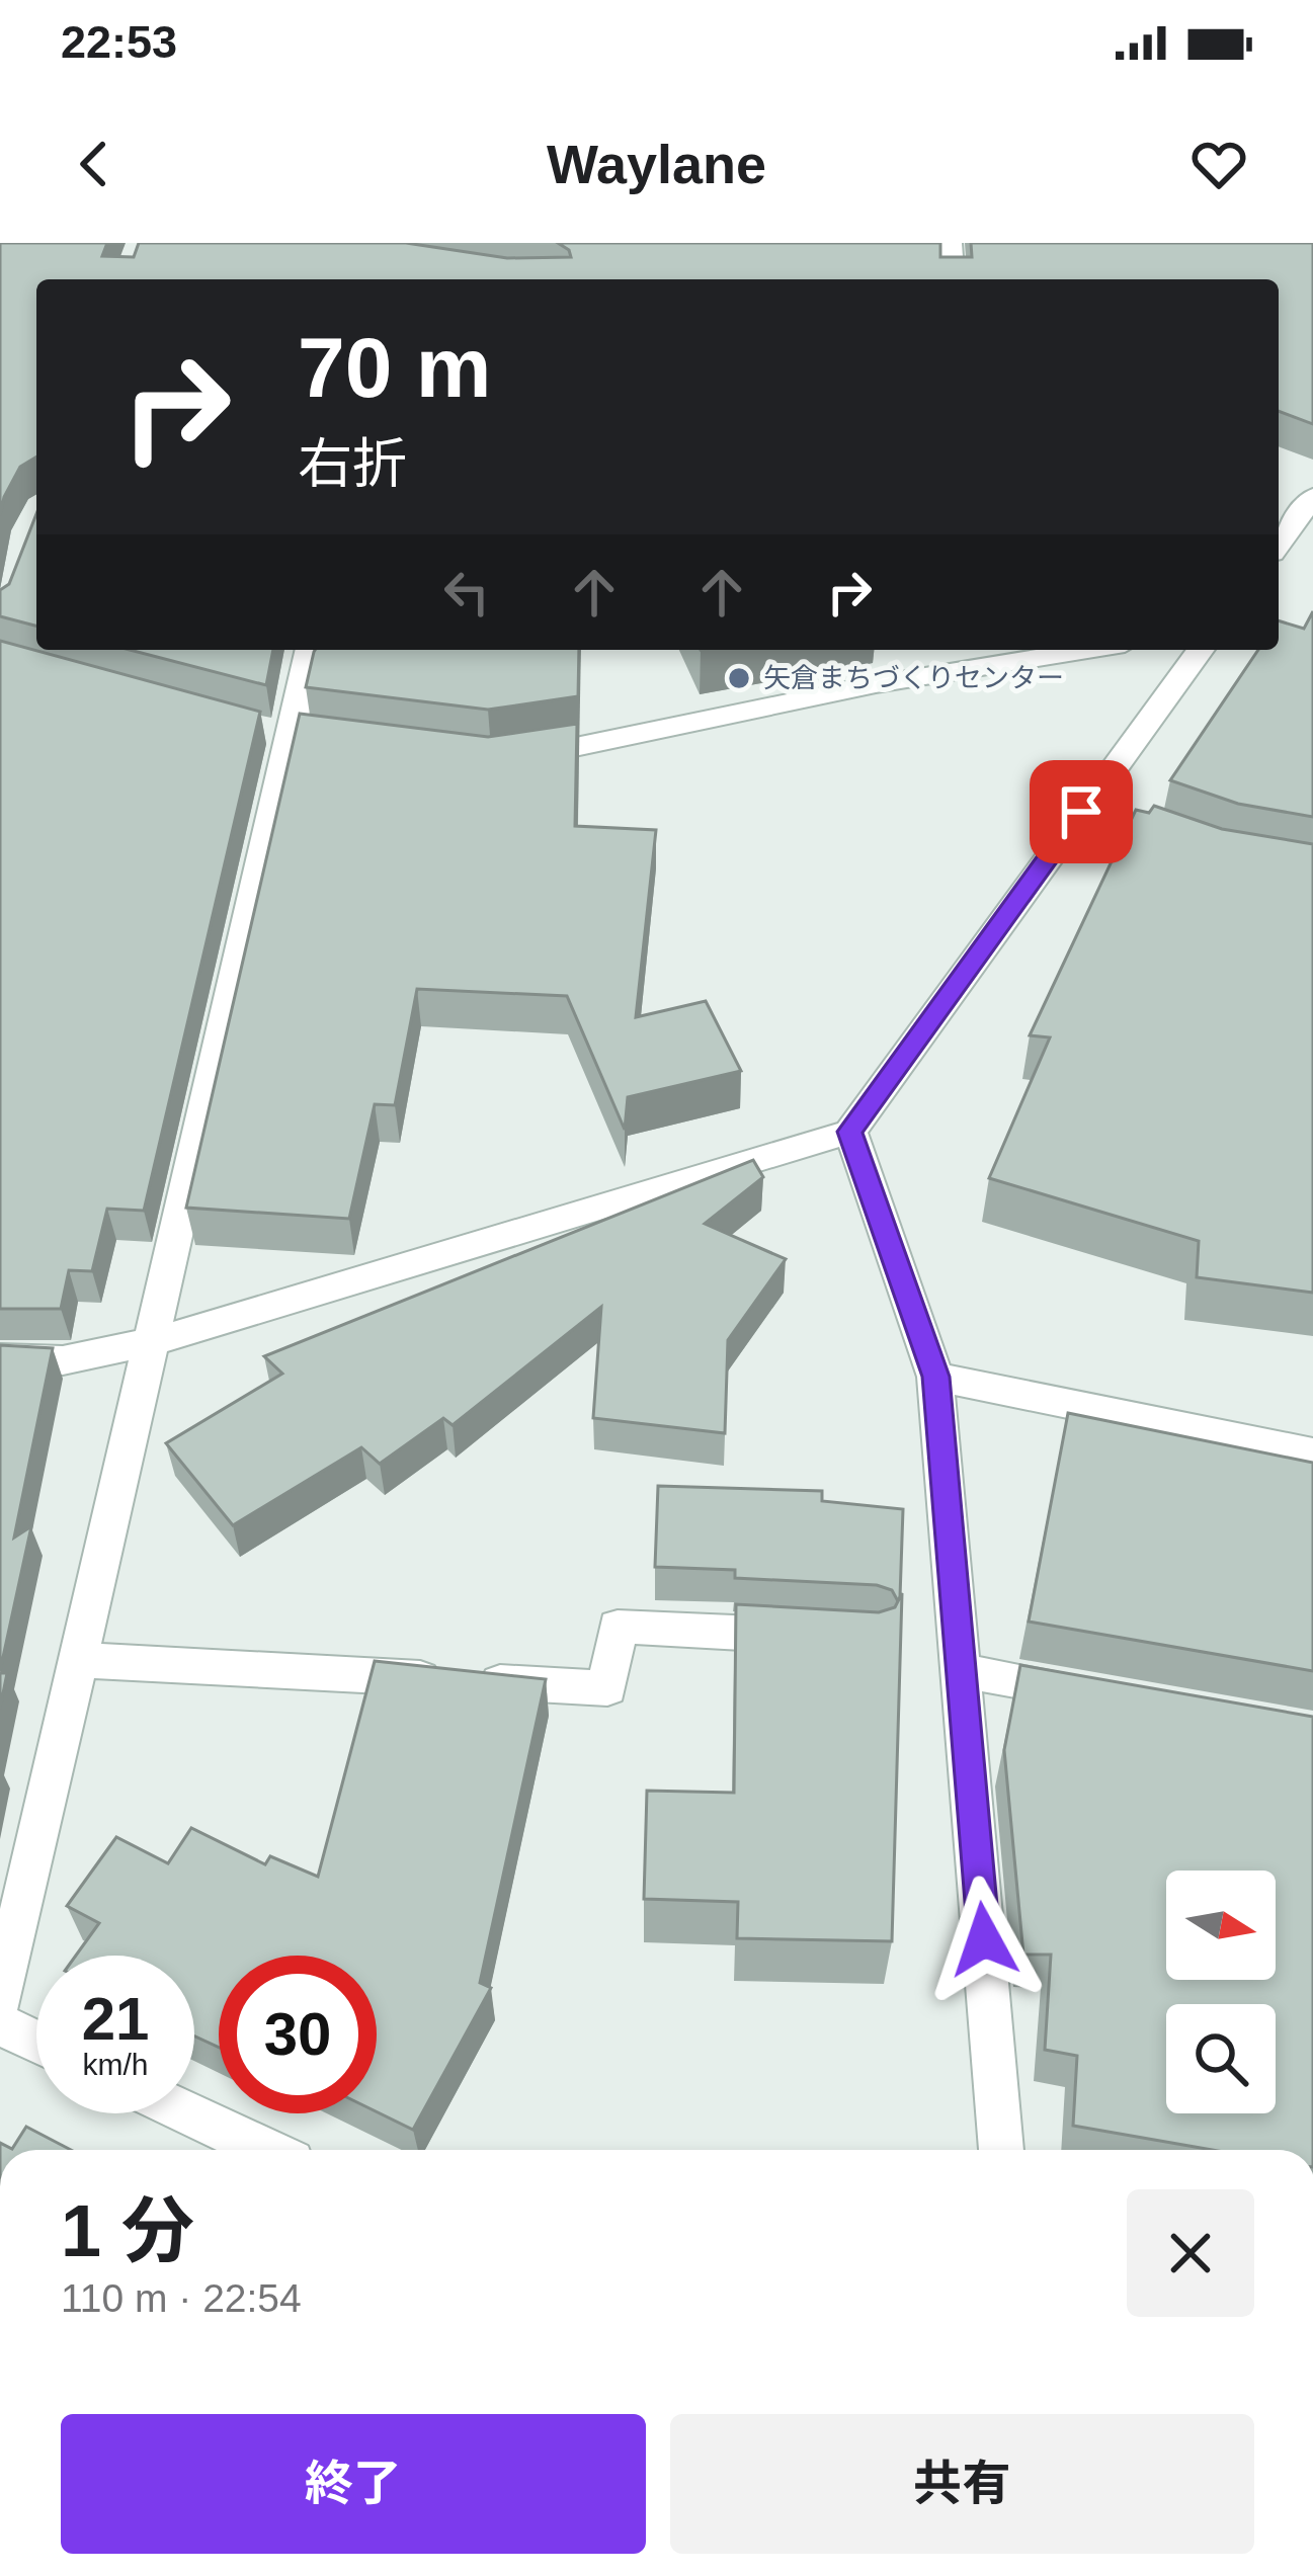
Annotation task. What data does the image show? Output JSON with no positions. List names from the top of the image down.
{
  "places": ["矢倉まちづくりセンター"],
  "north": "right",
  "page": {
    "status": "22:53",
    "header": "Waylane",
    "turn": ["70 m", "右折"],
    "speed": "21 km/h",
    "limit": "30",
    "heading": ["1 分", "110 m · 22:54"],
    "buttons": ["終了", "共有"]
  }
}
